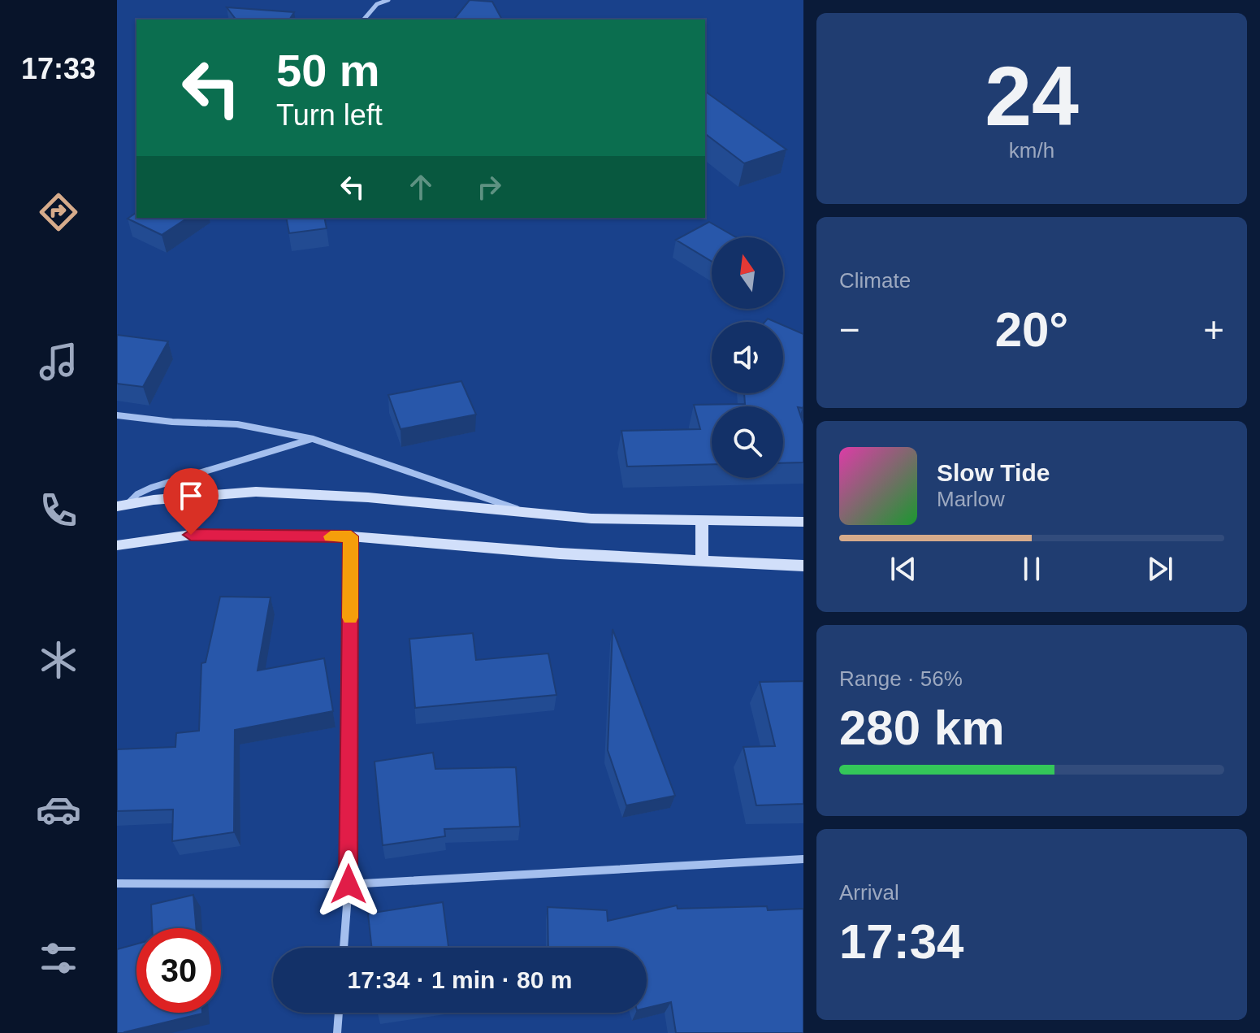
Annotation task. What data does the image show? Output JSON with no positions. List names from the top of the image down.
{
  "north": "top",
  "page": {
    "tabs": "17:33",
    "tile": [
      ["24", "km/h"],
      "Climate",
      ["Range · 56%", "280 km"],
      ["Arrival", "17:34"]
    ],
    "turn": ["50 m", "Turn left"],
    "heat": ["−", "20°", "+"],
    "song": ["Slow Tide", "Marlow"],
    "limit": "30",
    "trip": "17:34 · 1 min · 80 m"
  }
}
